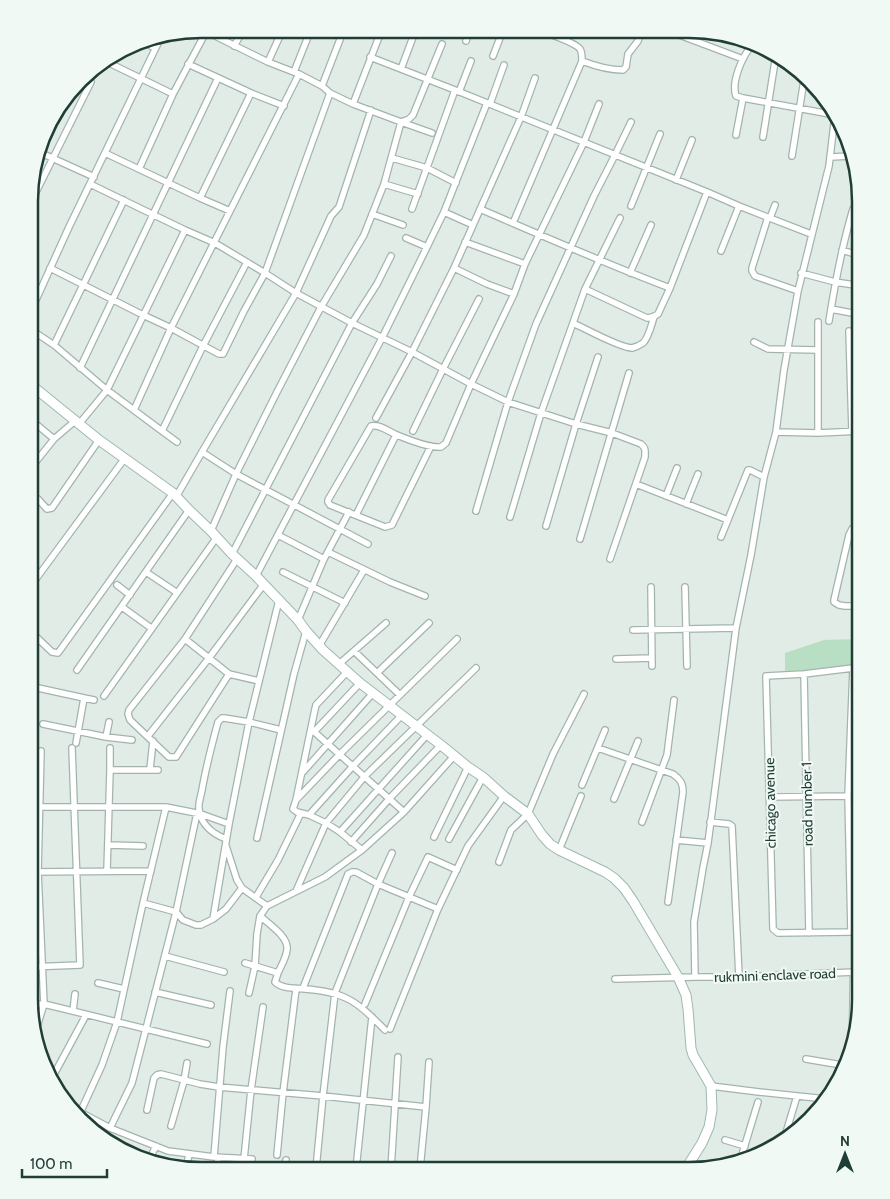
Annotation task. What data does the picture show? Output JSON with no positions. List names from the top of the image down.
{
  "streets": {
    "street": ["chicago avenue", "road number 1", "rukmini enclave road"]
  },
  "crossings": [
    ["chicago avenue", "road number 1"]
  ],
  "scale_bar": "100 m",
  "north": "top"
}
